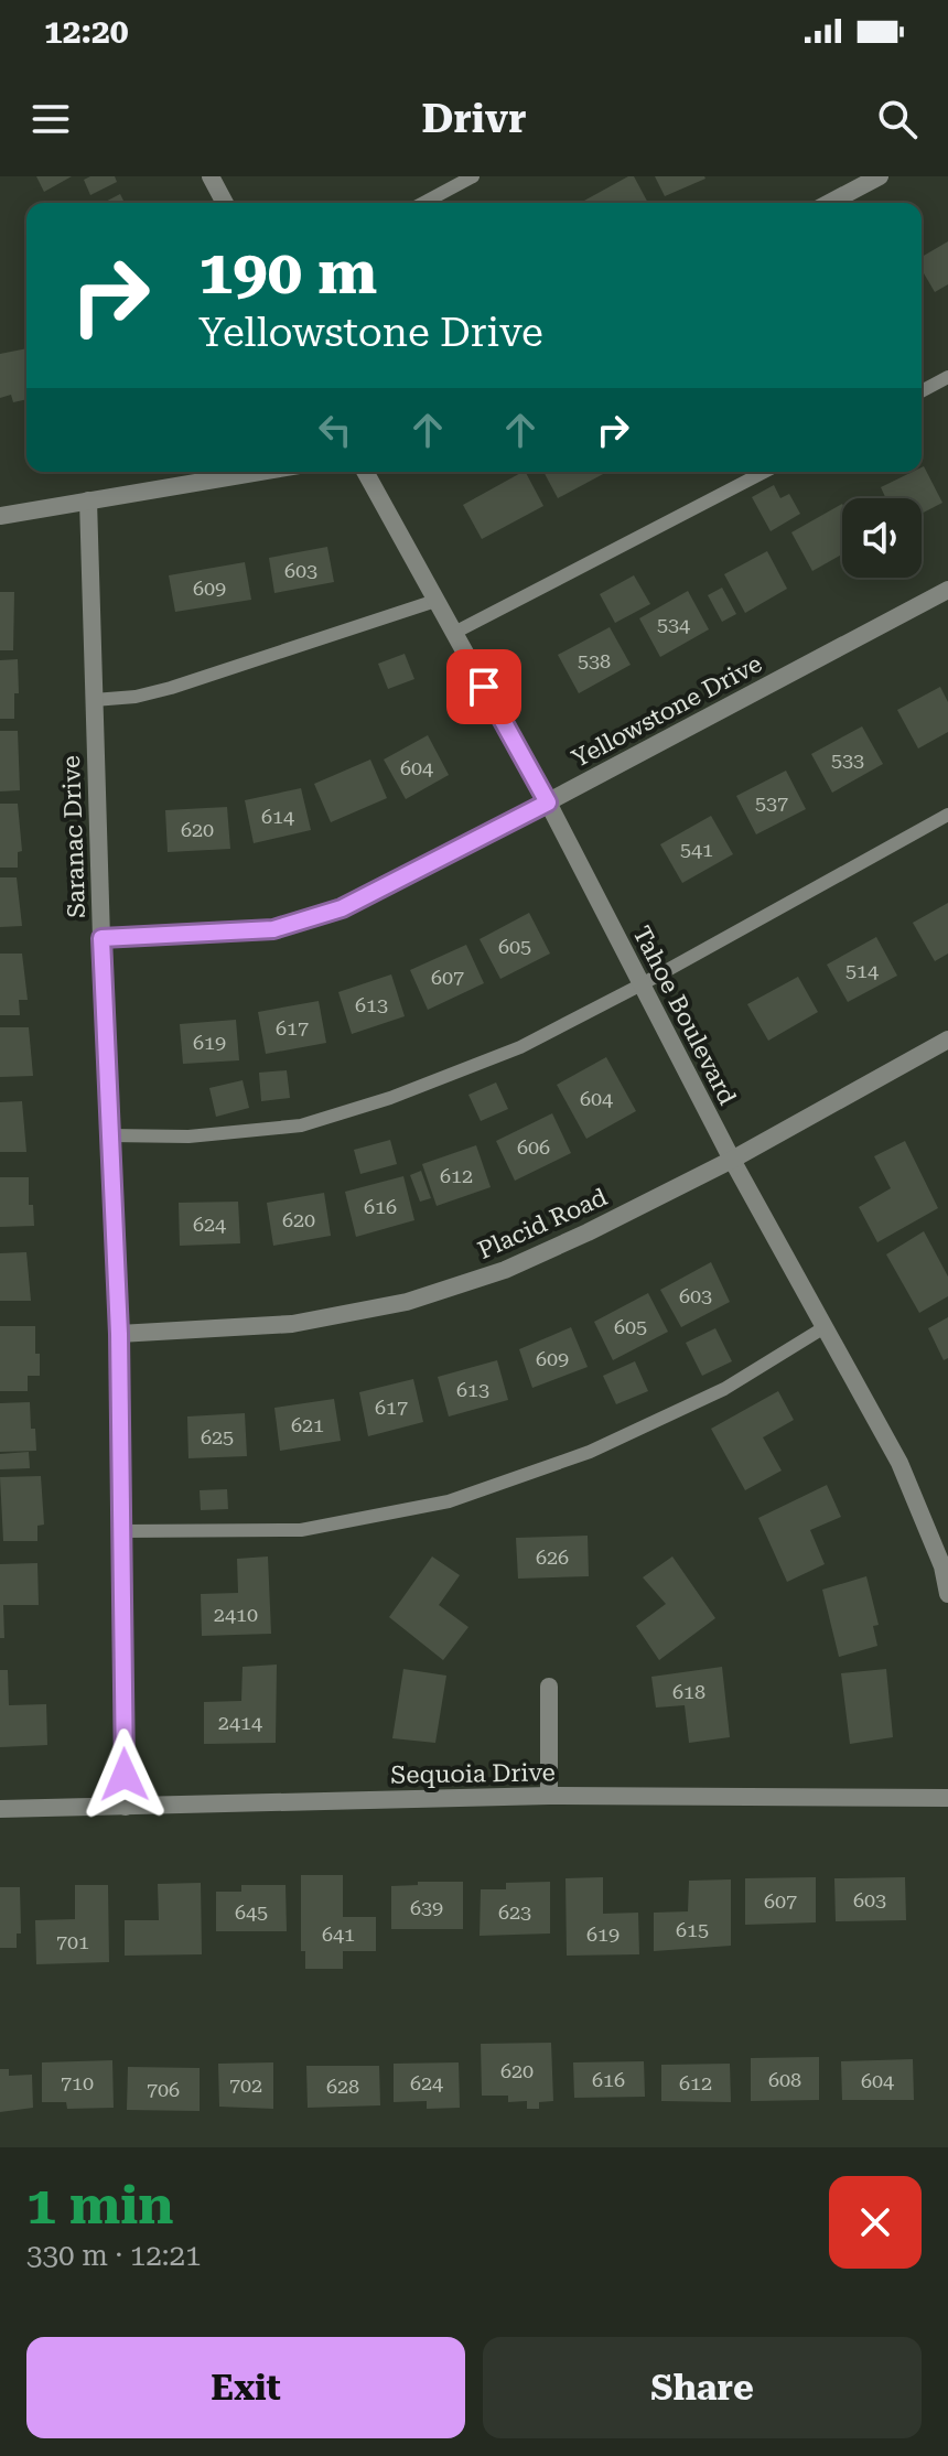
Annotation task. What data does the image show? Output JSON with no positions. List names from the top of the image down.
{
  "streets": {
    "street": [
      "Yellowstone Drive",
      "Saranac Drive",
      "Tahoe Boulevard",
      "Placid Road",
      "Sequoia Drive"
    ]
  },
  "crossings": [
    ["Yellowstone Drive", "Saranac Drive"],
    ["Yellowstone Drive", "Tahoe Boulevard"],
    ["Saranac Drive", "Placid Road"],
    ["Saranac Drive", "Sequoia Drive"],
    ["Tahoe Boulevard", "Placid Road"]
  ],
  "house_numbers": [
    "603",
    "609",
    "534",
    "538",
    "533",
    "604",
    "537",
    "614",
    "620",
    "541",
    "605",
    "514",
    "607",
    "613",
    "617",
    "619",
    "604",
    "606",
    "612",
    "616",
    "620",
    "624",
    "603",
    "605",
    "609",
    "613",
    "617",
    "621",
    "625",
    "626",
    "2410",
    "618",
    "2414",
    "603",
    "607",
    "639",
    "645",
    "623",
    "615",
    "641",
    "619",
    "701",
    "620",
    "616",
    "608",
    "604",
    "710",
    "624",
    "612",
    "702",
    "628",
    "706"
  ],
  "page": {
    "status": "12:20",
    "header": "Drivr",
    "turn": ["190 m", "Yellowstone Drive"],
    "heading": ["1 min", "330 m · 12:21"],
    "buttons": ["Exit", "Share"]
  }
}
